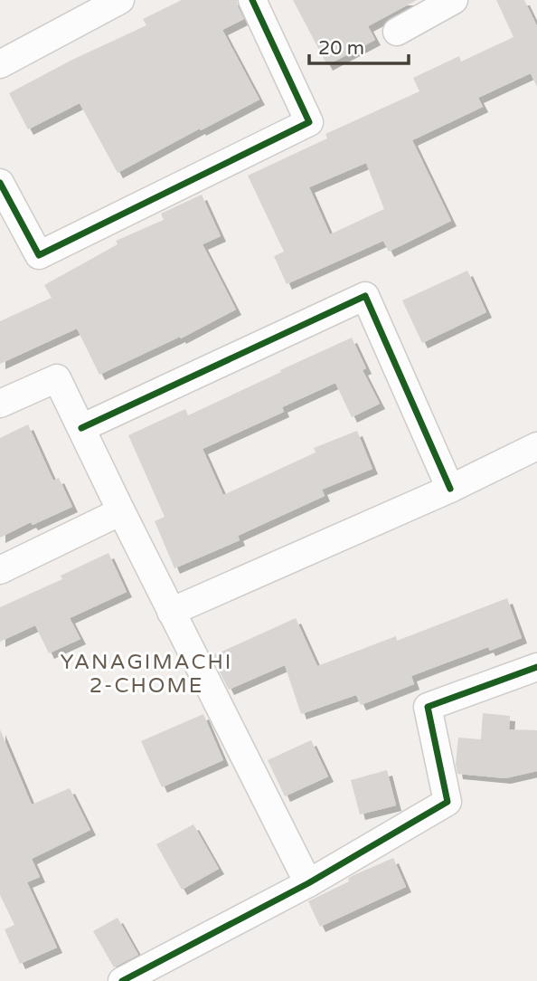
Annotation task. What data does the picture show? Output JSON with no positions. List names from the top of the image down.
{
  "districts": ["YANAGIMACHI 2-CHOME"],
  "scale_bar": "20 m"
}
